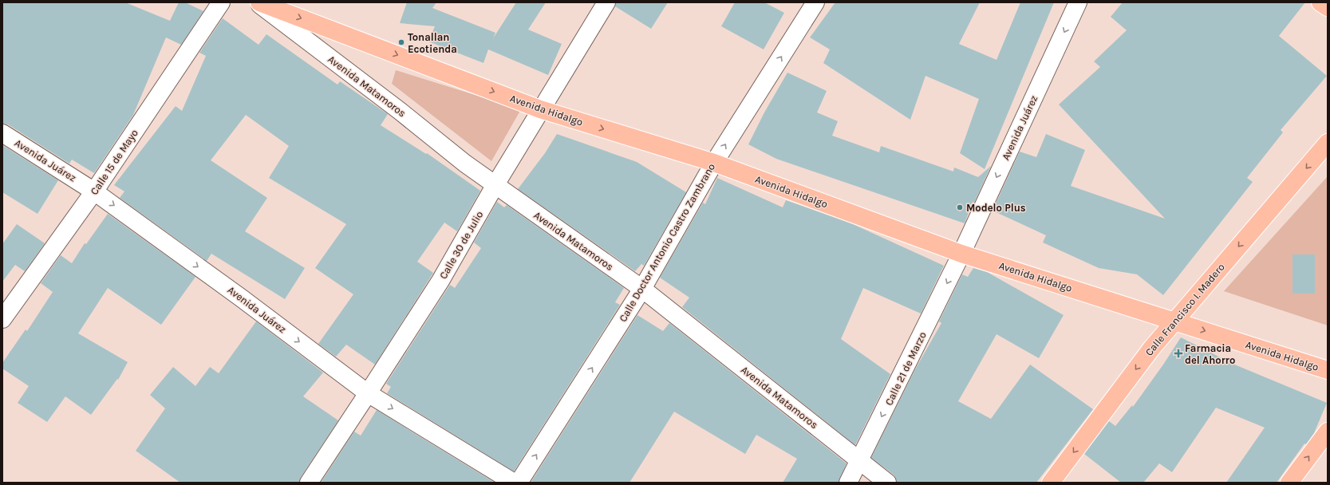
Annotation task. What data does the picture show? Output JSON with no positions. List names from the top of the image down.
{
  "streets": {
    "main road": ["Avenida Hidalgo", "Calle Francisco I. Madero"],
    "street": [
      "Avenida Matamoros",
      "Avenida Juárez",
      "Calle 15 de Mayo",
      "Calle Doctor Antonio Castro Zambrano",
      "Calle 30 de Julio",
      "Calle 21 de Marzo"
    ]
  },
  "crossings": [
    ["Avenida Matamoros", "Avenida Hidalgo"],
    ["Avenida Matamoros", "Calle Doctor Antonio Castro Zambrano"],
    ["Avenida Matamoros", "Calle 30 de Julio"],
    ["Avenida Matamoros", "Calle 21 de Marzo"],
    ["Avenida Hidalgo", "Avenida Juárez"],
    ["Avenida Hidalgo", "Calle Doctor Antonio Castro Zambrano"],
    ["Avenida Hidalgo", "Calle 30 de Julio"],
    ["Avenida Hidalgo", "Calle Francisco I. Madero"],
    ["Avenida Hidalgo", "Calle 21 de Marzo"],
    ["Avenida Juárez", "Calle 15 de Mayo"],
    ["Avenida Juárez", "Calle 30 de Julio"],
    ["Avenida Juárez", "Calle 21 de Marzo"]
  ],
  "one_way": [
    "Avenida Hidalgo",
    "Calle Doctor Antonio Castro Zambrano",
    "Calle Francisco I. Madero",
    "Calle 21 de Marzo"
  ],
  "places": {
    "other": ["Tonallan Ecotienda", "Modelo Plus"],
    "health": ["Farmacia del Ahorro"]
  }
}
